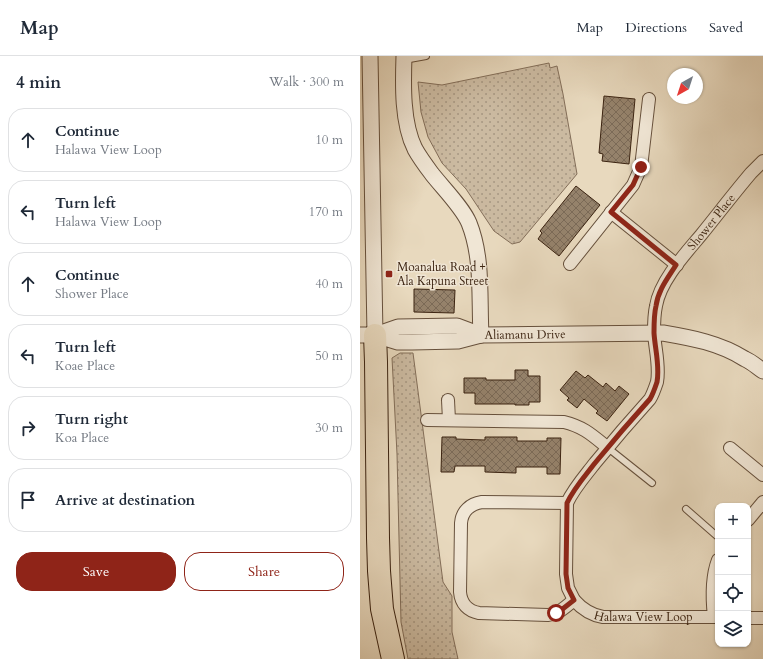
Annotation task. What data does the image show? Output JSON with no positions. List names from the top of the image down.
{
  "streets": {
    "street": ["Shower Place", "Aliamanu Drive", "Halawa View Loop"]
  },
  "crossings": [
    ["Shower Place", "Aliamanu Drive"],
    ["Shower Place", "Halawa View Loop"],
    ["Aliamanu Drive", "Halawa View Loop"]
  ],
  "places": {
    "transit": ["Moanalua Road + Ala Kapuna Street"]
  },
  "north": "bottom left",
  "page": {
    "header": "Map",
    "nav": ["Map", "Directions", "Saved"],
    "heading": ["4 min", "Walk · 300 m"],
    "list": [
      ["Continue", "Halawa View Loop", "10 m"],
      ["Turn left", "Halawa View Loop", "170 m"],
      ["Continue", "Shower Place", "40 m"],
      ["Turn left", "Koae Place", "50 m"],
      ["Turn right", "Koa Place", "30 m"],
      "Arrive at destination"
    ],
    "map_buttons": ["+", "−"],
    "buttons": ["Save", "Share"]
  }
}
